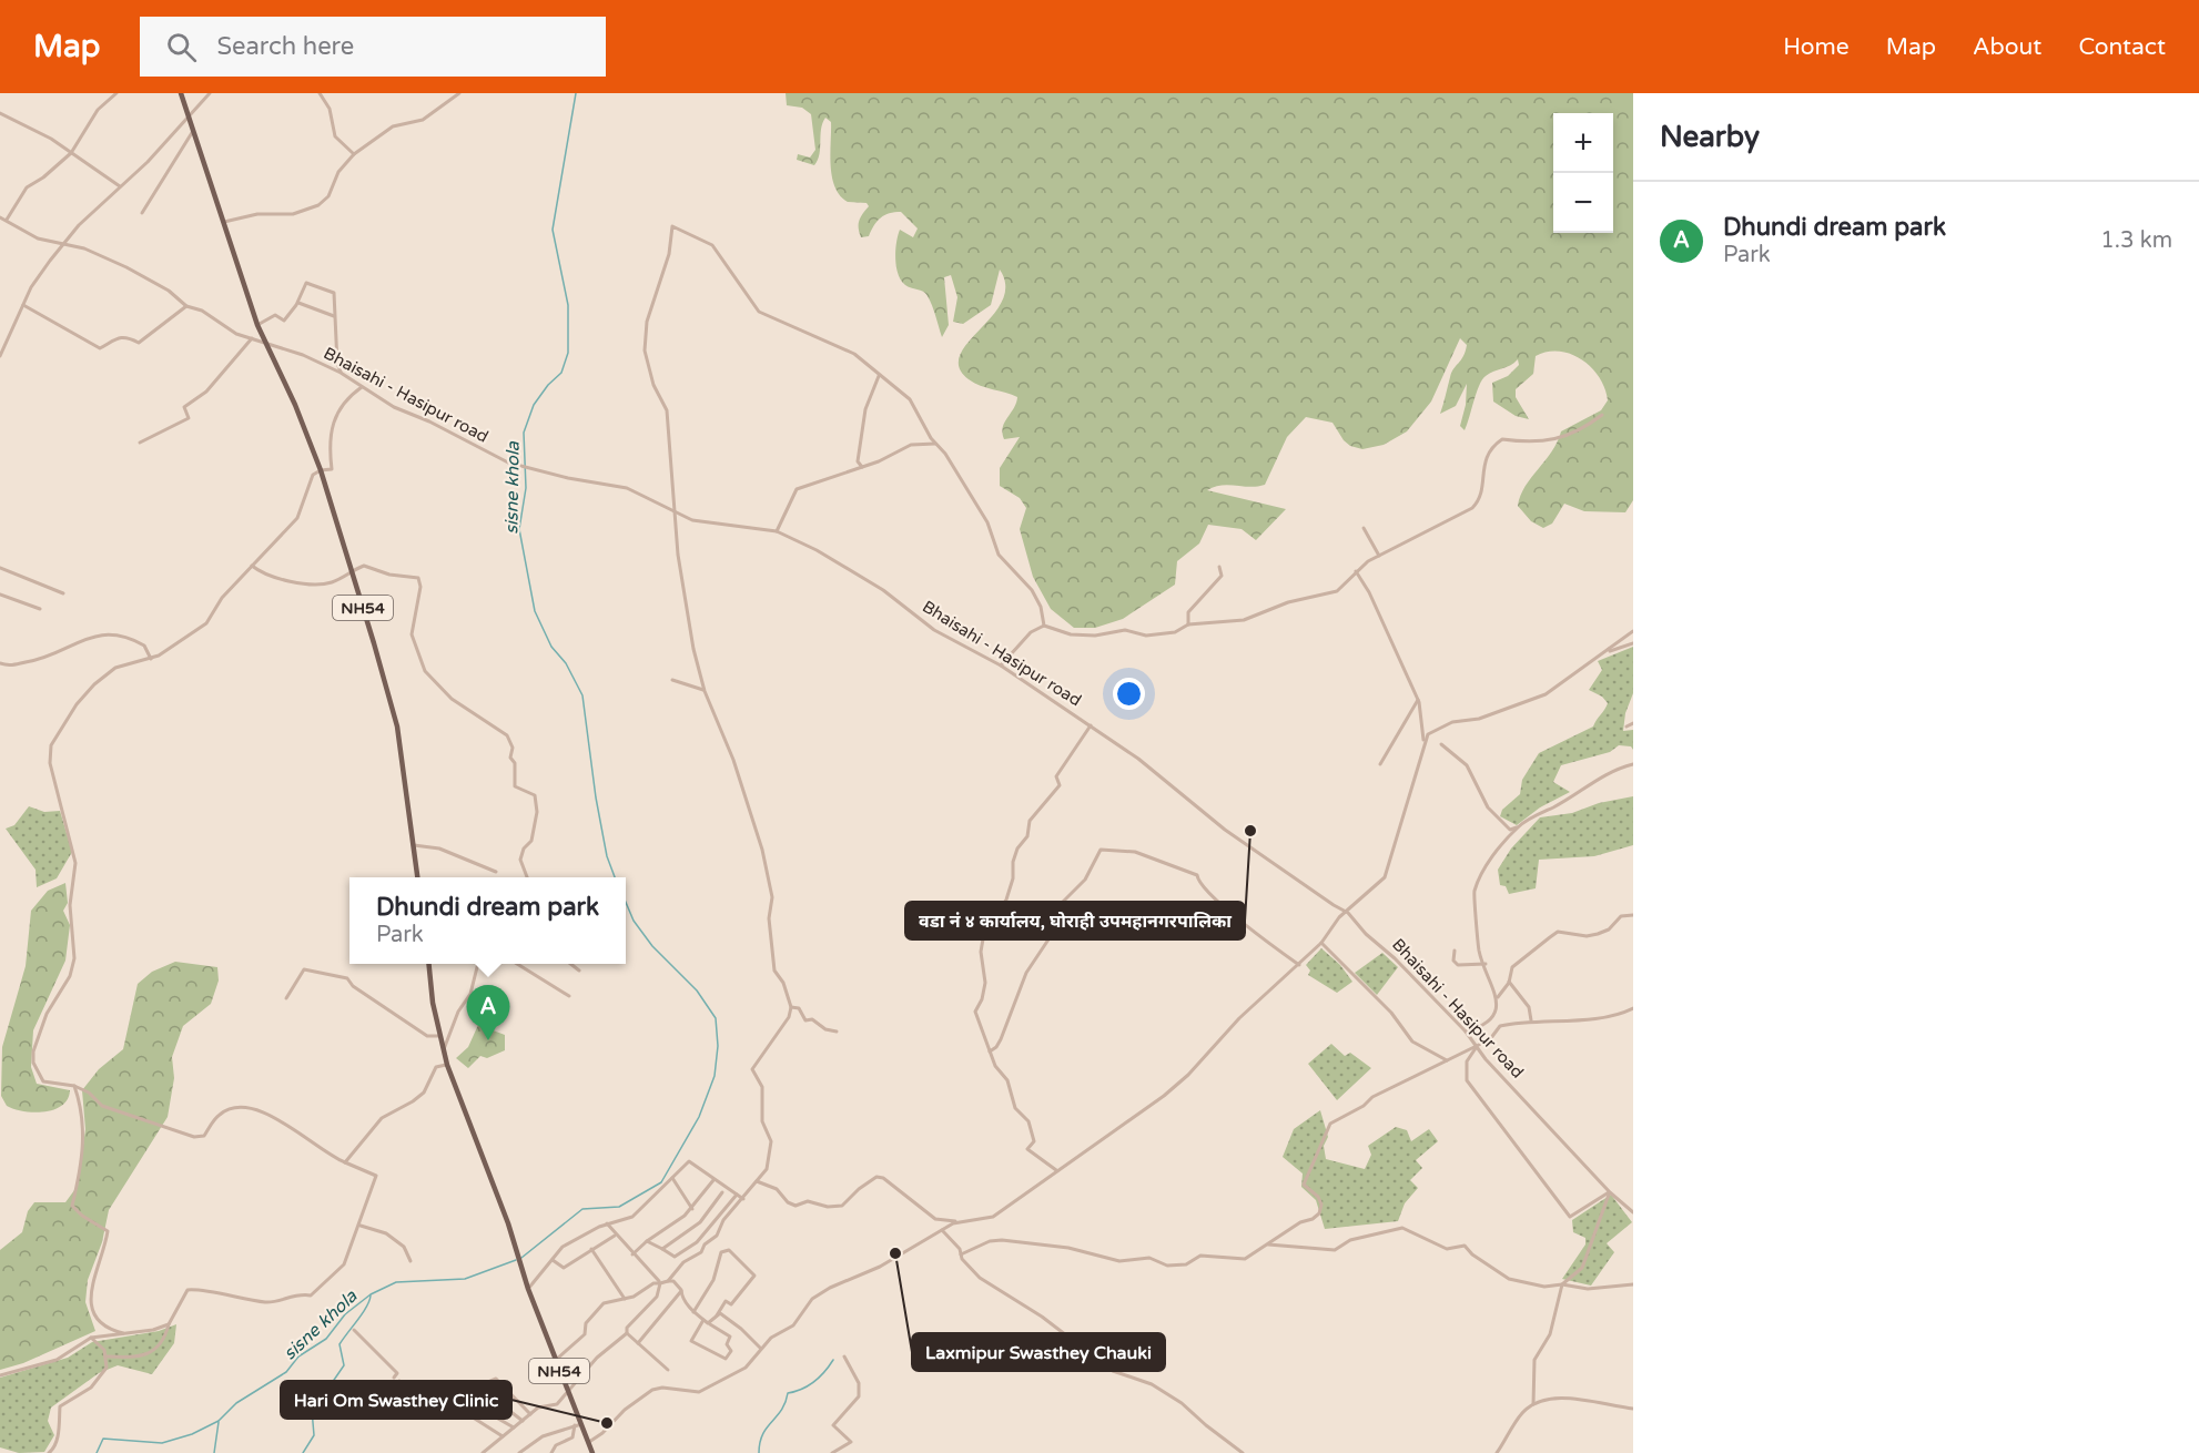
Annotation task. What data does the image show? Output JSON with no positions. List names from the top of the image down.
{
  "streets": {
    "main road": ["NH54"],
    "street": ["Bhaisahi - Hasipur road"]
  },
  "crossings": [
    ["Bhaisahi - Hasipur road", "NH54"]
  ],
  "water": ["sisne khola"],
  "places": ["वडा नं ४ कार्यालय, घोराही उपमहानगरपालिका", "Laxmipur Swasthey Chauki", "Hari Om Swasthey Clinic"],
  "page": {
    "header": "Map",
    "search": "Search here",
    "nav": [
      "Home",
      "Map",
      "About",
      "Contact"
    ],
    "heading": "Nearby",
    "map_buttons": ["+", "−"],
    "list": [
      {
        "mark": "A",
        "name": "Dhundi dream park",
        "note": "Park",
        "value": "1.3 km"
      }
    ],
    "popup": ["Dhundi dream park", "Park"],
    "pins": "A"
  }
}
